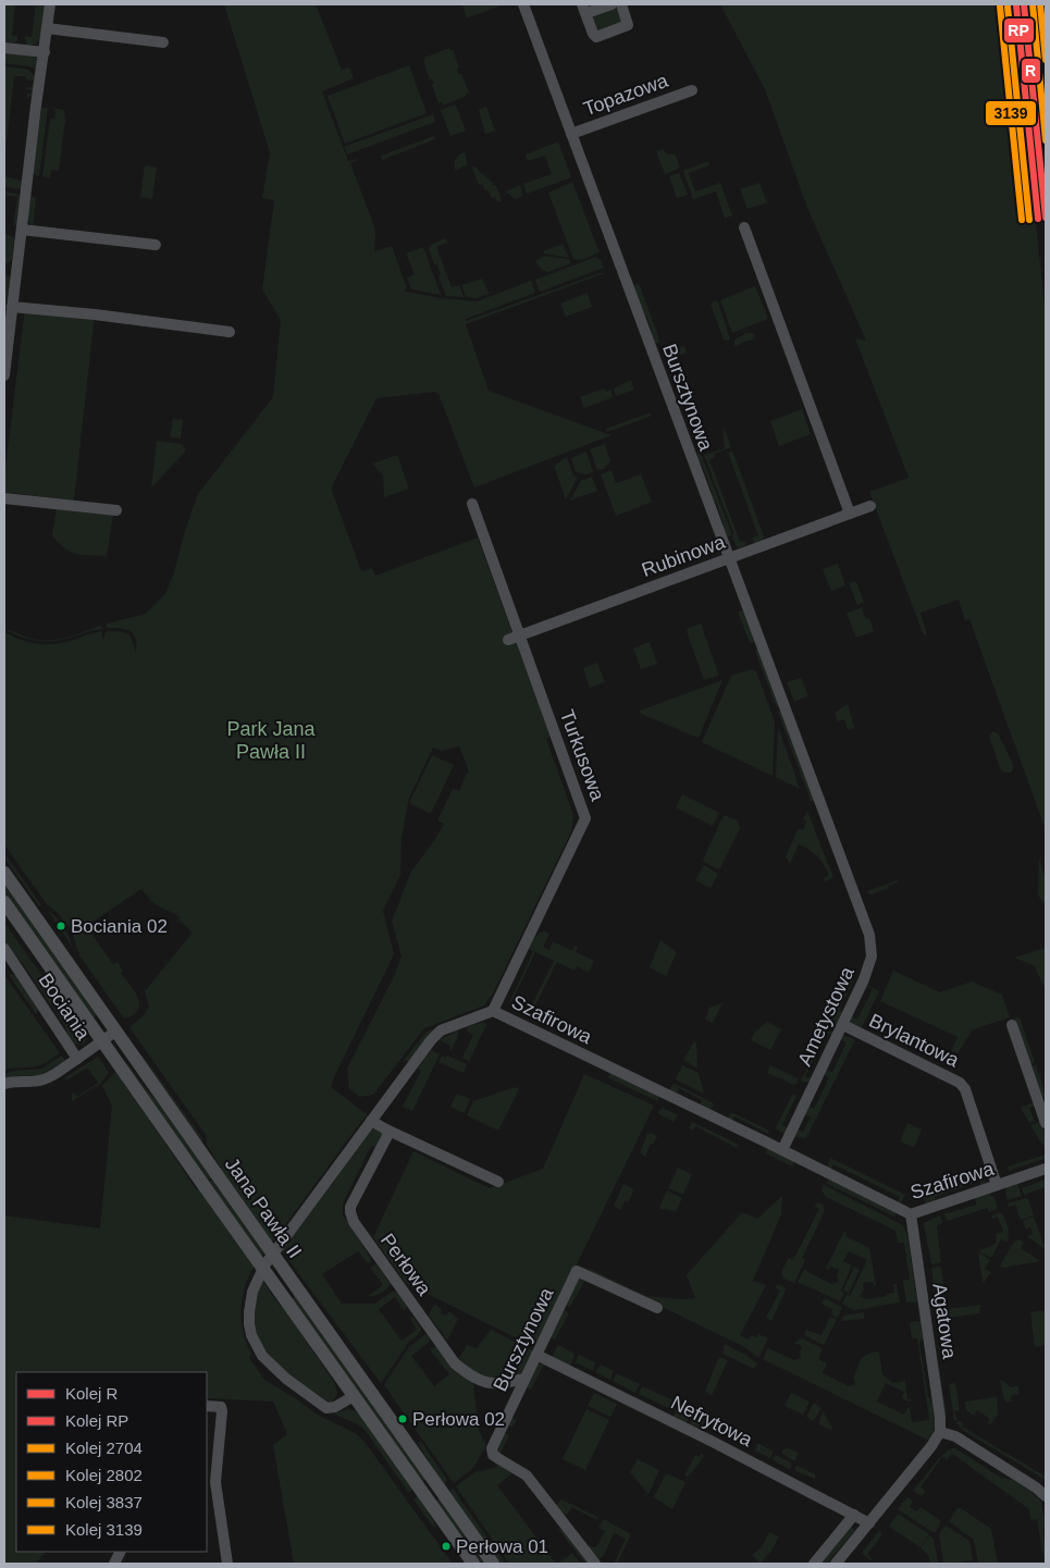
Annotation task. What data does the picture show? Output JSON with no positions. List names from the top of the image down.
{
  "streets": {
    "main road": ["Jana Pawła II"],
    "street": [
      "Topazowa",
      "Bursztynowa",
      "Rubinowa",
      "Turkusowa",
      "Bociania",
      "Ametystowa",
      "Szafirowa",
      "Brylantowa",
      "Perłowa",
      "Agatowa",
      "Nefrytowa"
    ]
  },
  "crossings": [
    ["Topazowa", "Bursztynowa"],
    ["Bursztynowa", "Rubinowa"],
    ["Bursztynowa", "Ametystowa"],
    ["Bursztynowa", "Perłowa"],
    ["Bursztynowa", "Nefrytowa"],
    ["Rubinowa", "Turkusowa"],
    ["Turkusowa", "Szafirowa"],
    ["Bociania", "Jana Pawła II"],
    ["Ametystowa", "Szafirowa"],
    ["Ametystowa", "Brylantowa"],
    ["Szafirowa", "Brylantowa"],
    ["Szafirowa", "Jana Pawła II"],
    ["Szafirowa", "Agatowa"]
  ],
  "parks": ["Park Jana Pawła II"],
  "places": ["Bociania 02", "Perłowa 02", "Perłowa 01"],
  "lines": [
    "rail line R",
    "rail line 2704",
    "rail line 3837",
    "rail line RP",
    "rail line 2802",
    "rail line 3139"
  ],
  "legend": [
    "Kolej R",
    "Kolej RP",
    "Kolej 2704",
    "Kolej 2802",
    "Kolej 3837",
    "Kolej 3139"
  ]
}
